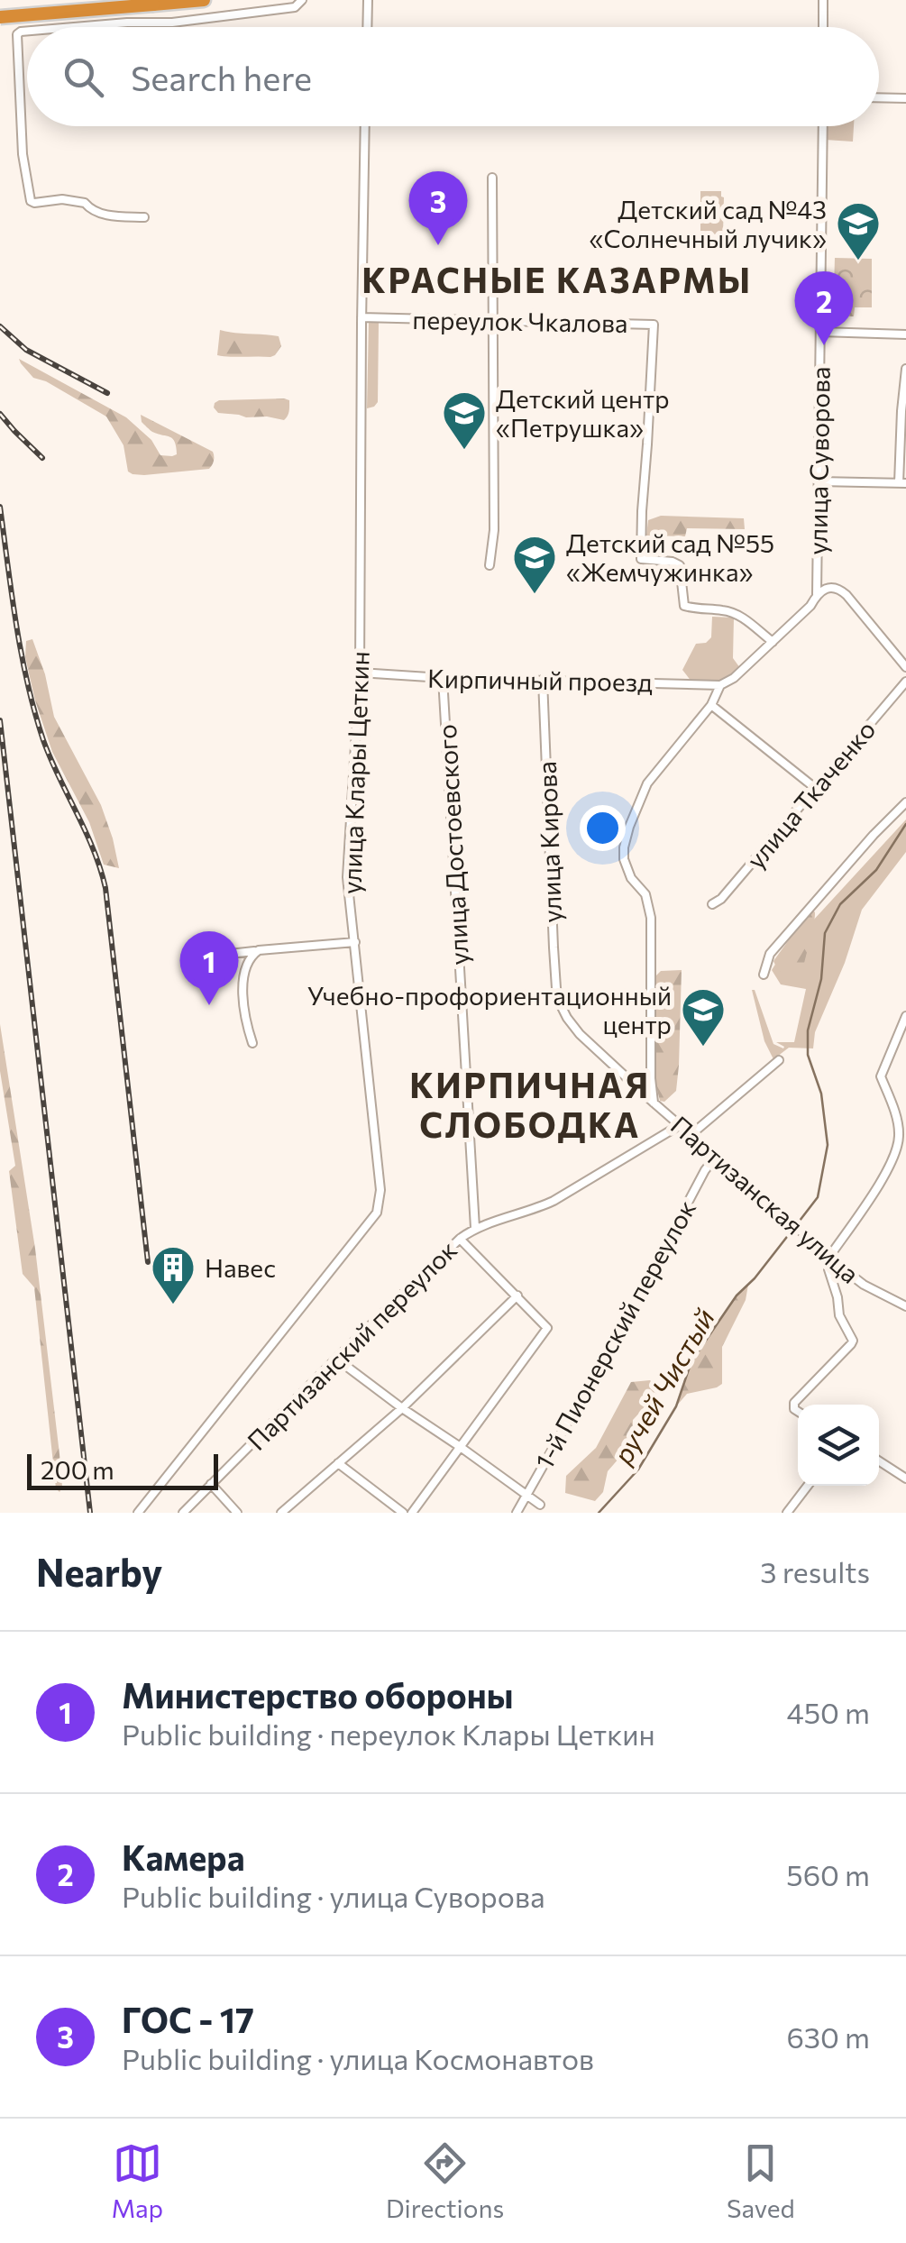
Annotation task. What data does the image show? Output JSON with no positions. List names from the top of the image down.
{
  "streets": {
    "street": [
      "переулок Чкалова",
      "улица Суворова",
      "Кирпичный проезд",
      "улица Клары Цеткин",
      "улица Ткаченко",
      "улица Кирова",
      "улица Достоевского",
      "Партизанская улица",
      "1-й Пионерский переулок",
      "Партизанский переулок"
    ]
  },
  "crossings": [
    ["переулок Чкалова", "улица Клары Цеткин"],
    ["Кирпичный проезд", "улица Клары Цеткин"],
    ["Кирпичный проезд", "улица Кирова"],
    ["Кирпичный проезд", "улица Достоевского"],
    ["улица Кирова", "Партизанская улица"],
    ["улица Достоевского", "Партизанский переулок"],
    ["Партизанская улица", "1-й Пионерский переулок"],
    ["Партизанская улица", "Партизанский переулок"]
  ],
  "districts": ["КРАСНЫЕ КАЗАРМЫ", "КИРПИЧНАЯ СЛОБОДКА"],
  "water": ["ручей Чистый"],
  "places": {
    "school or university": [
      "Детский сад №43 «Солнечный лучик»",
      "Детский центр «Петрушка»",
      "Детский сад №55 «Жемчужинка»",
      "Учебно-профориентационный центр"
    ],
    "building": ["Навес"]
  },
  "scale_bar": "200 m",
  "page": {
    "search": "Search here",
    "pins": ["3", "2", "1"],
    "scale": "200 m",
    "heading": ["Nearby", "3 results"],
    "list": [
      {
        "mark": "1",
        "name": "Министерство обороны",
        "note": "Public building · переулок Клары Цеткин",
        "value": "450 m"
      },
      {
        "mark": "2",
        "name": "Камера",
        "note": "Public building · улица Суворова",
        "value": "560 m"
      },
      {
        "mark": "3",
        "name": "ГОС - 17",
        "note": "Public building · улица Космонавтов",
        "value": "630 m"
      }
    ],
    "nav": ["Map", "Directions", "Saved"]
  }
}
